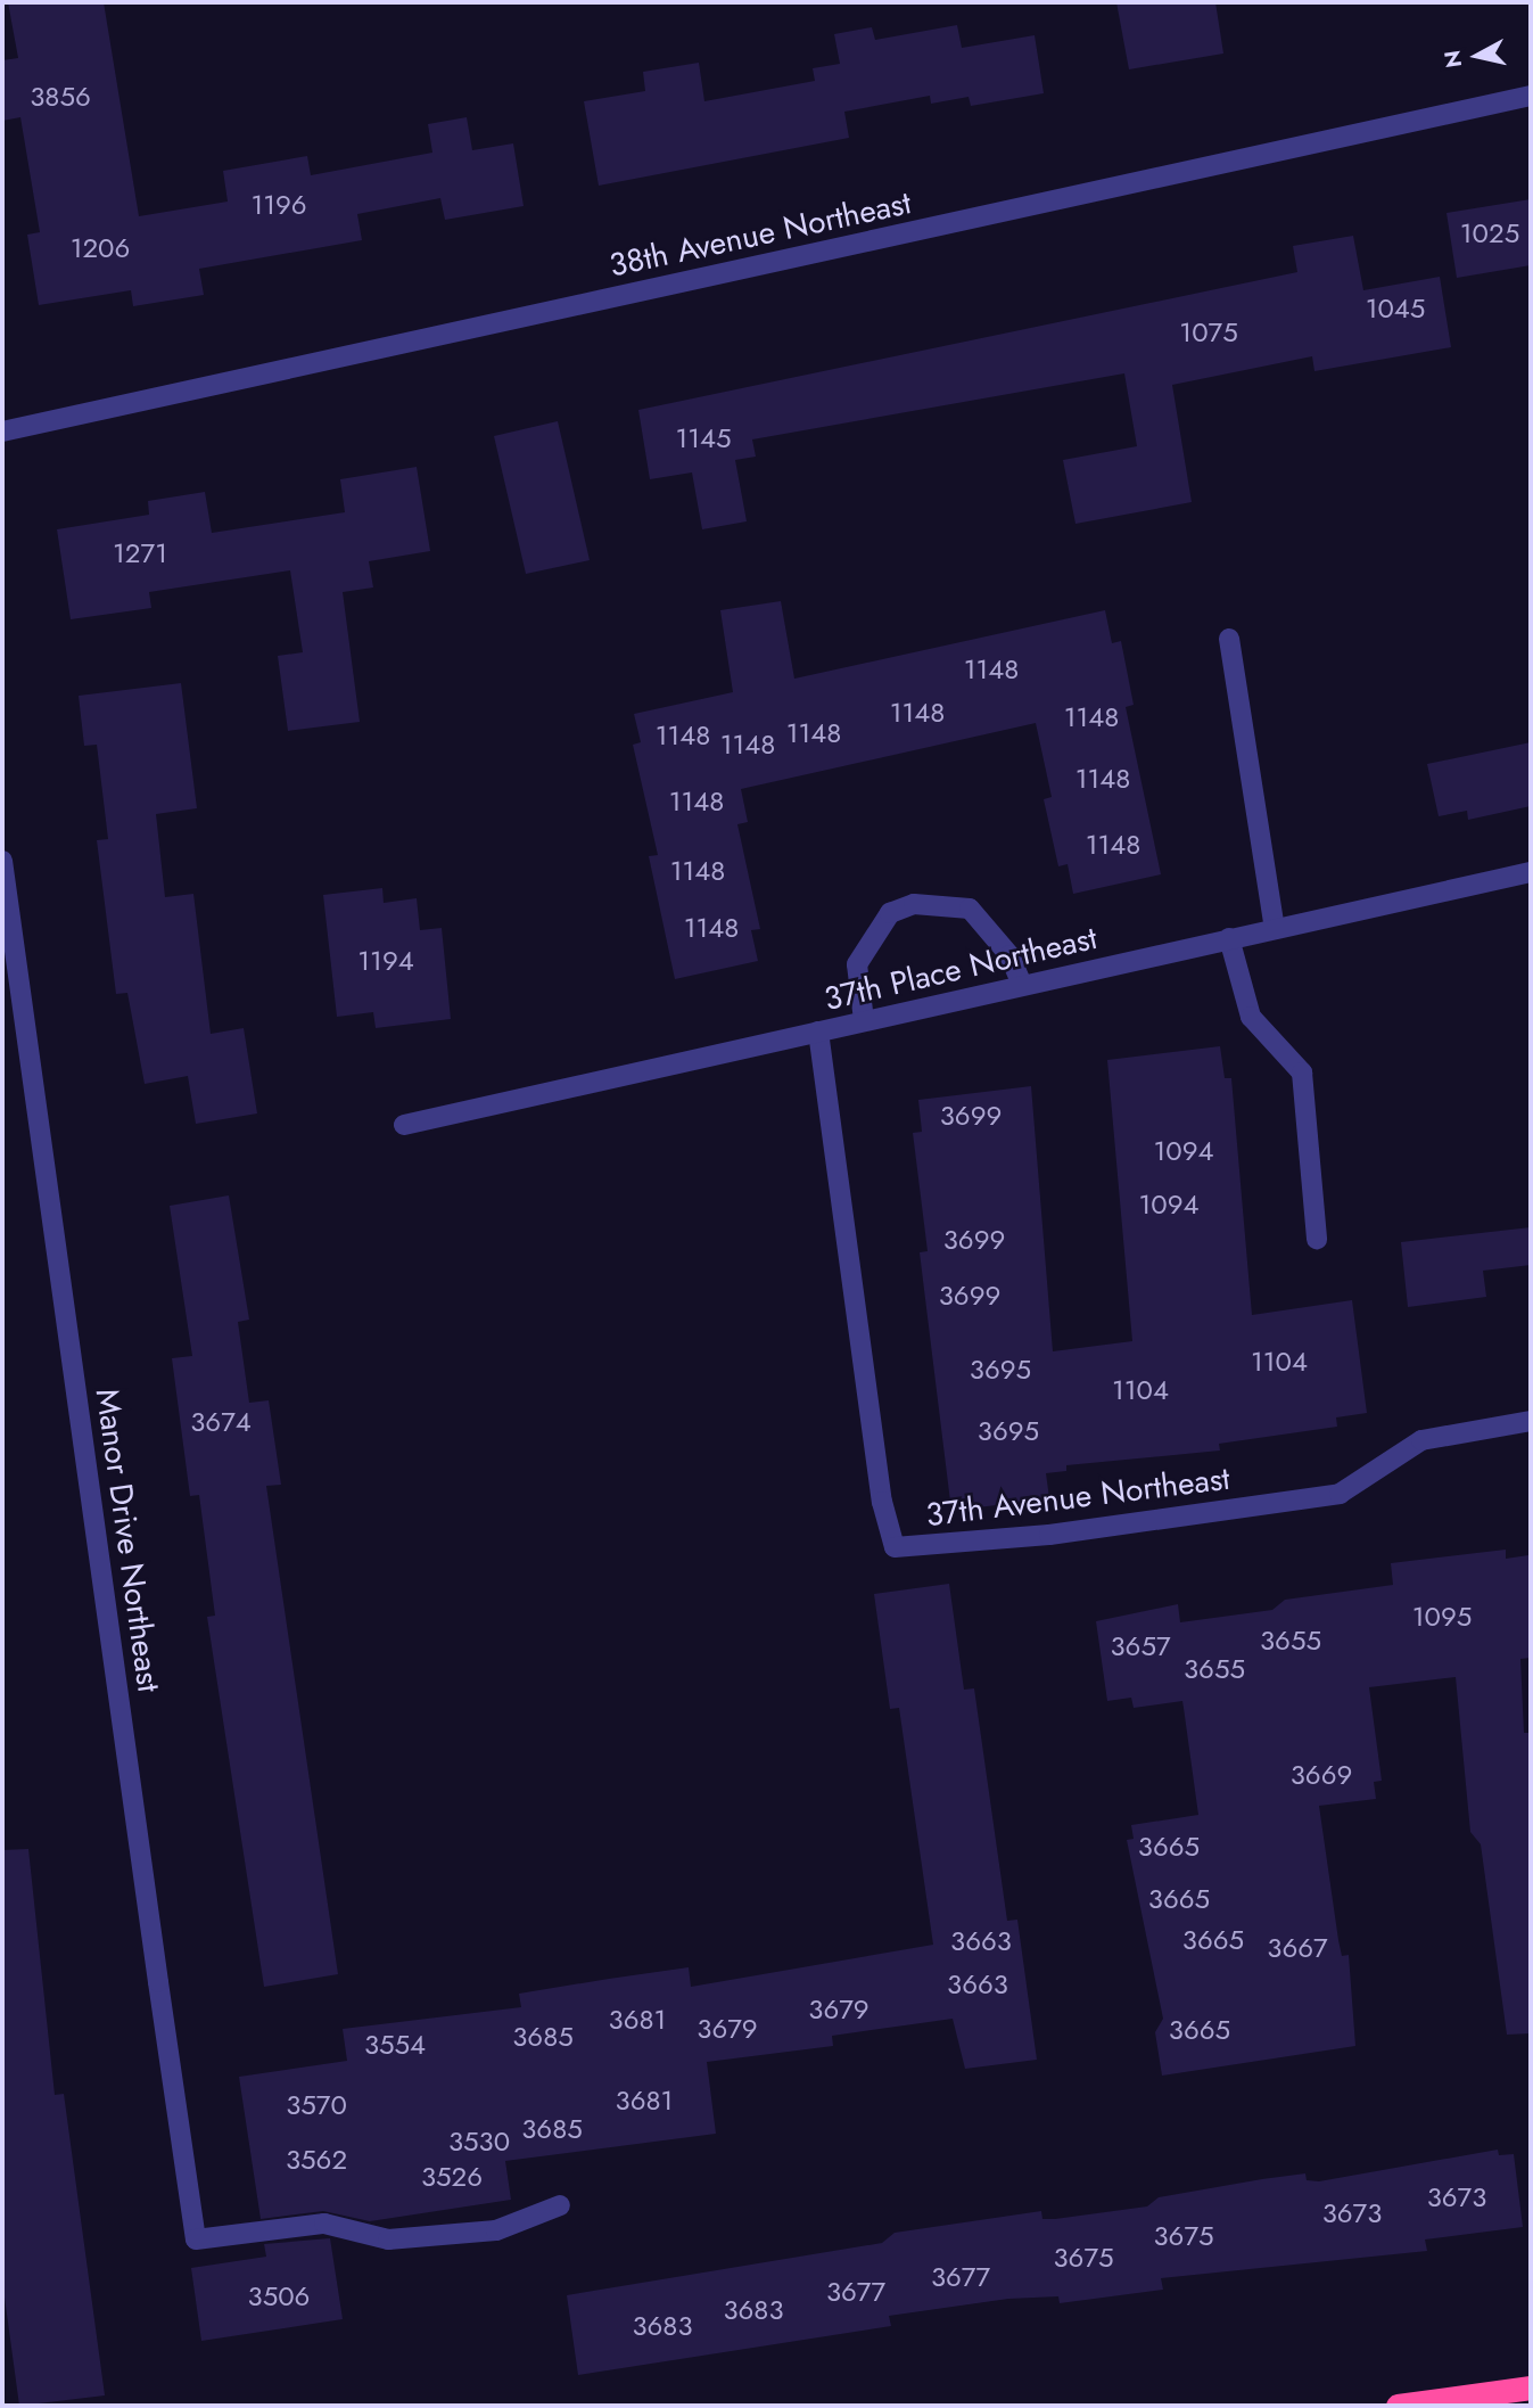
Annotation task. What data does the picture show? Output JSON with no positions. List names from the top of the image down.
{
  "streets": {
    "street": [
      "38th Avenue Northeast",
      "37th Place Northeast",
      "37th Avenue Northeast",
      "Manor Drive Northeast"
    ]
  },
  "crossings": [
    ["37th Place Northeast", "37th Avenue Northeast"]
  ],
  "house_numbers": [
    "3856",
    "1196",
    "1025",
    "1206",
    "1045",
    "1075",
    "1145",
    "1271",
    "1148",
    "1148",
    "1148",
    "1148",
    "1148",
    "1148",
    "1148",
    "1148",
    "1148",
    "1148",
    "1148",
    "1194",
    "3699",
    "1094",
    "1094",
    "3699",
    "3699",
    "1104",
    "3695",
    "1104",
    "3674",
    "3695",
    "1095",
    "3655",
    "3657",
    "3655",
    "3669",
    "3665",
    "3665",
    "3665",
    "3663",
    "3667",
    "3663",
    "3679",
    "3681",
    "3679",
    "3665",
    "3685",
    "3554",
    "3681",
    "3570",
    "3685",
    "3530",
    "3562",
    "3526",
    "3673",
    "3673",
    "3675",
    "3675",
    "3677",
    "3677",
    "3506",
    "3683",
    "3683"
  ],
  "north": "left"
}
